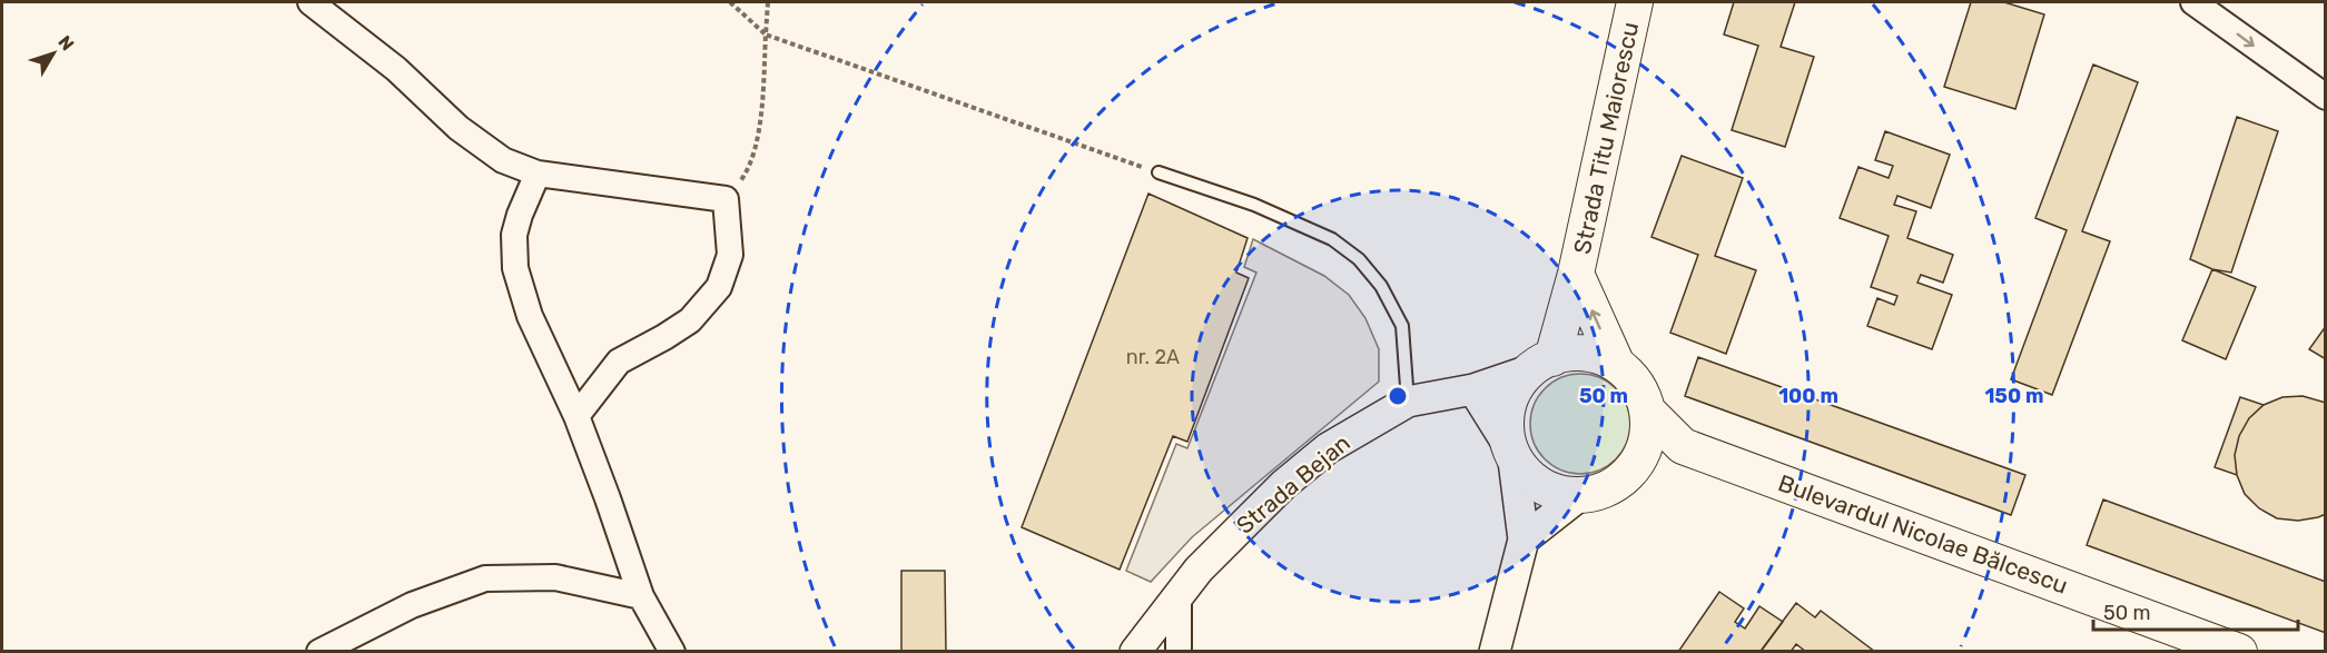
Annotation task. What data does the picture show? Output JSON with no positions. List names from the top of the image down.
{
  "streets": {
    "main road": ["Strada Titu Maiorescu", "Bulevardul Nicolae Bălcescu"],
    "street": ["Strada Bejan"]
  },
  "crossings": [
    ["Strada Titu Maiorescu", "Strada Bejan"]
  ],
  "house_numbers": ["nr. 2A"],
  "scale_bar": "50 m",
  "north": "top right",
  "rings": ["50 m", "100 m", "150 m"]
}
